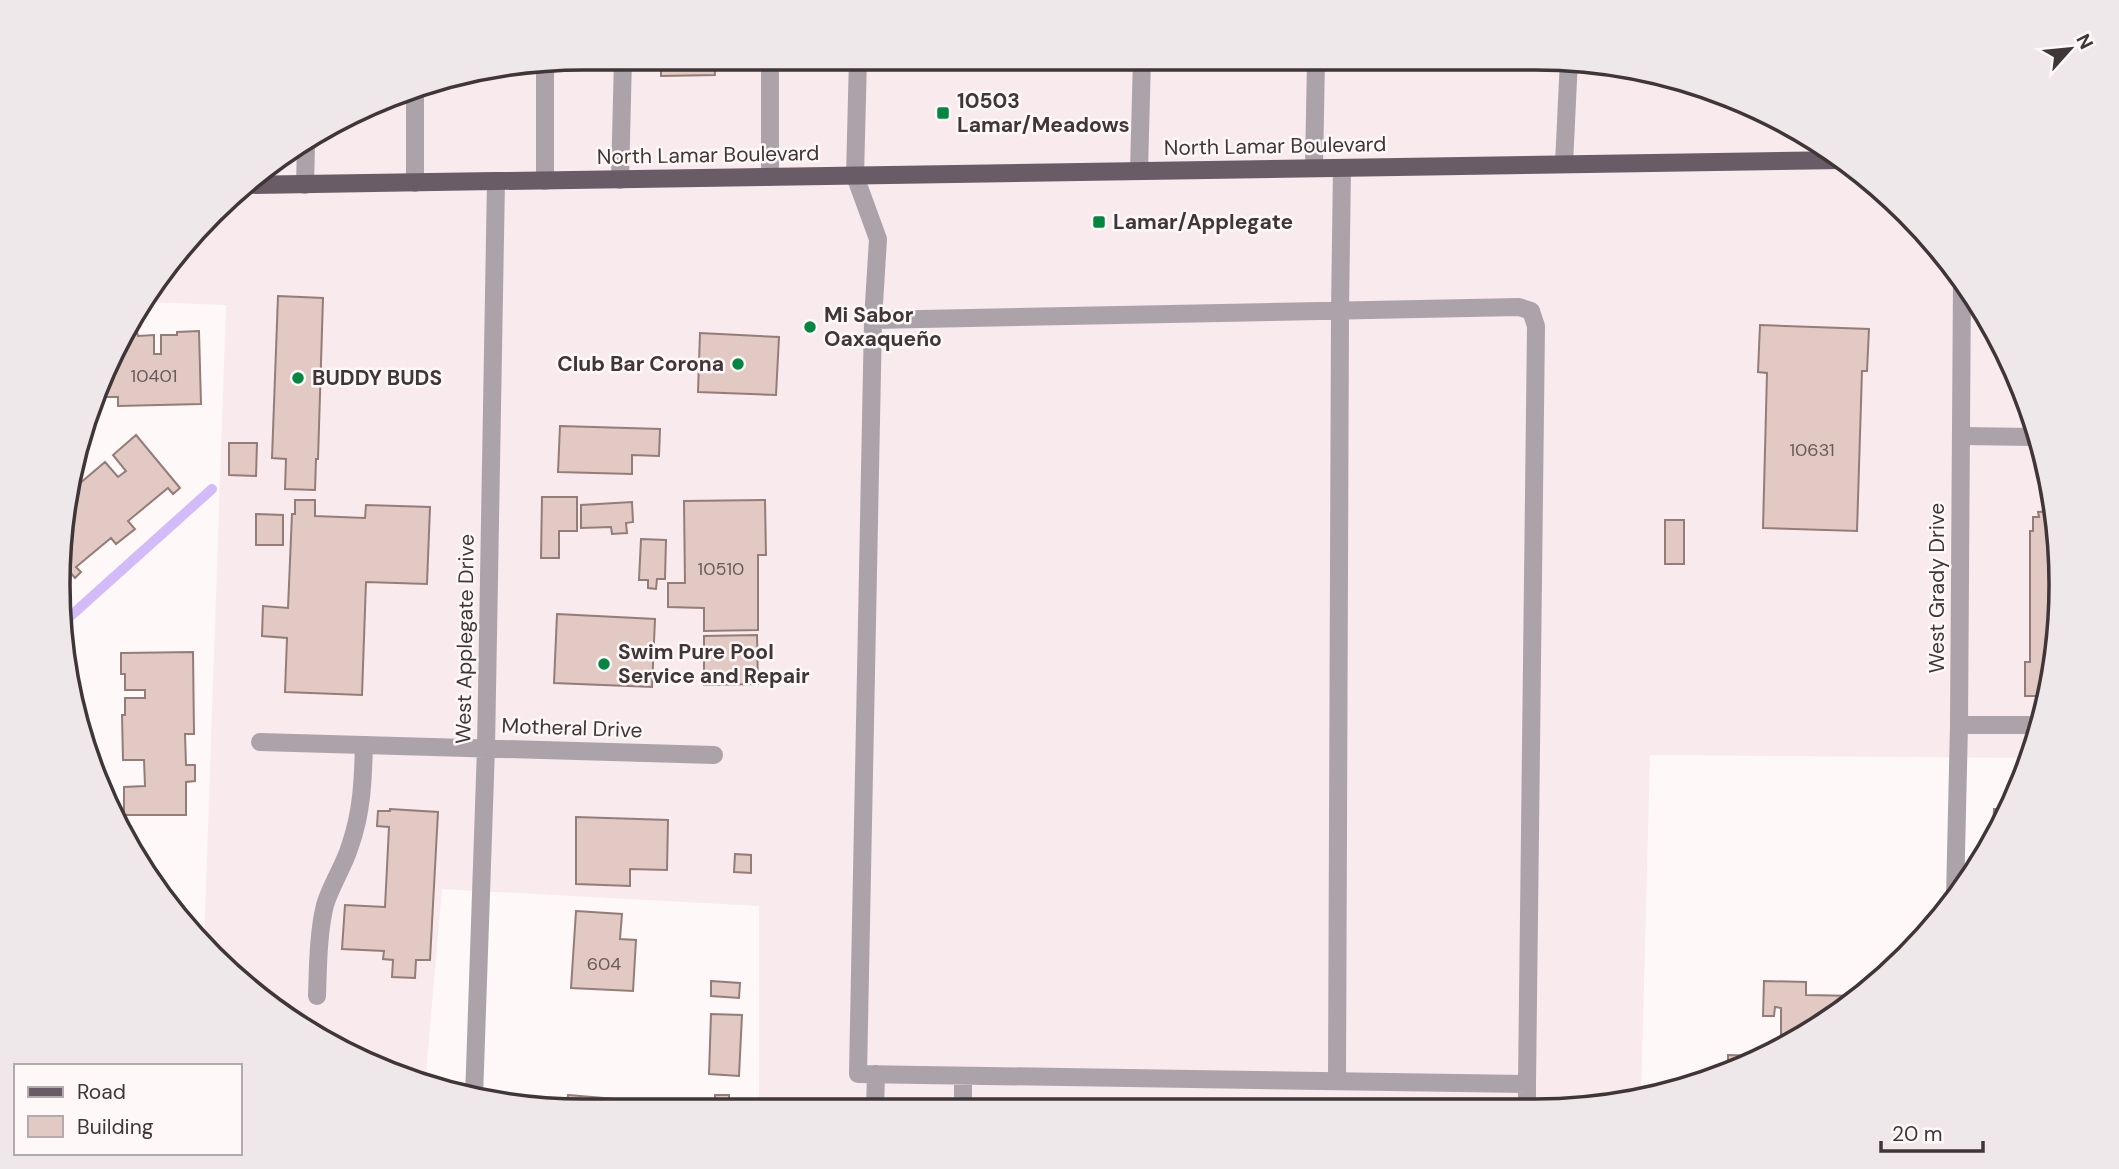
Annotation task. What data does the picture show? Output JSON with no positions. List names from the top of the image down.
{
  "streets": {
    "main road": ["North Lamar Boulevard"],
    "street": ["West Grady Drive", "West Applegate Drive", "Motheral Drive"]
  },
  "crossings": [
    ["North Lamar Boulevard", "West Applegate Drive"],
    ["West Applegate Drive", "Motheral Drive"]
  ],
  "places": {
    "transit": ["10503 Lamar/Meadows", "Lamar/Applegate"],
    "other": [
      "Mi Sabor Oaxaqueño",
      "Club Bar Corona",
      "BUDDY BUDS",
      "Swim Pure Pool Service and Repair"
    ]
  },
  "house_numbers": [
    "10401",
    "10631",
    "10510",
    "604"
  ],
  "legend": ["Road", "Building"],
  "scale_bar": "20 m",
  "north": "top right"
}
